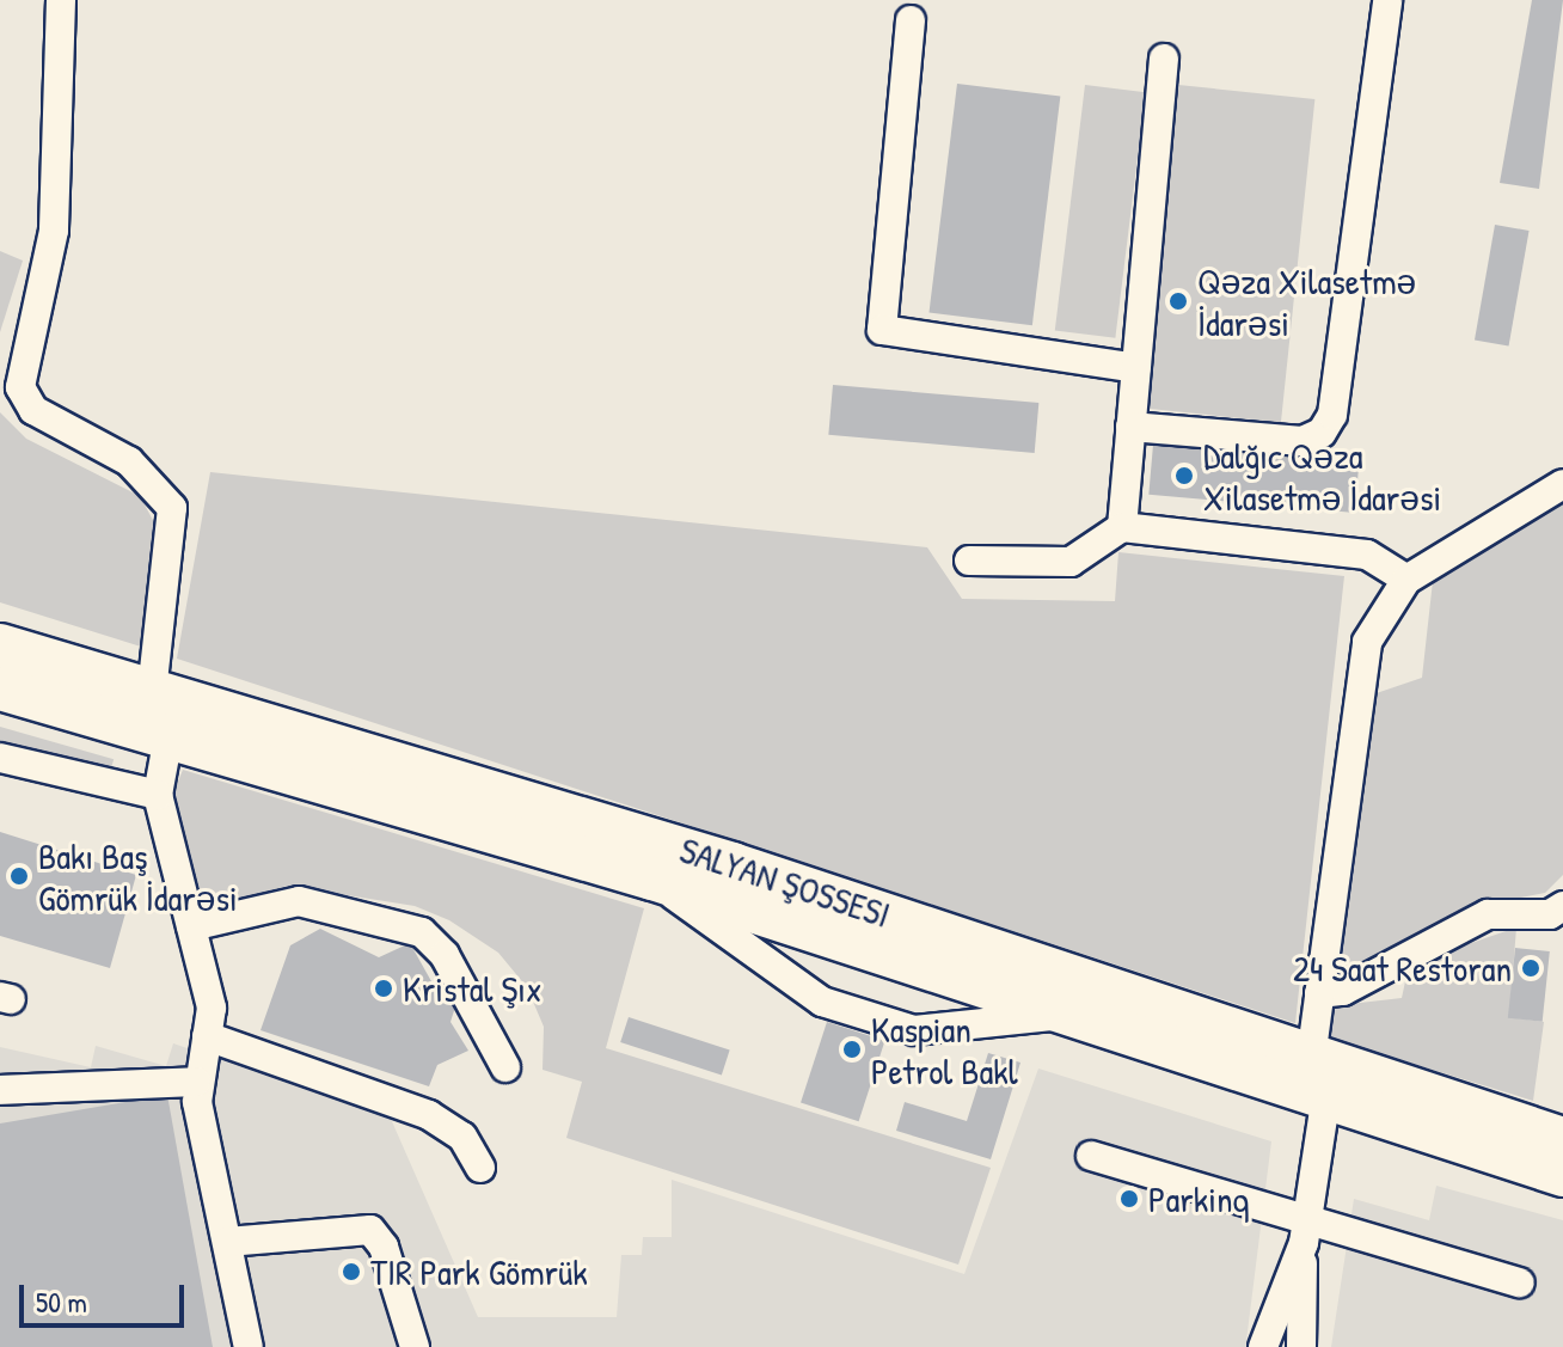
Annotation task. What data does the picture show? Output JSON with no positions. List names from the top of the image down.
{
  "streets": {
    "highway": ["SALYAN ŞOSSESI"]
  },
  "places": [
    "Qəza Xilasetmə İdarəsi",
    "Dalğıc Qəza Xilasetmə İdarəsi",
    "Bakı Baş Gömrük İdarəsi",
    "24 Saat Restoran",
    "Kristal Şıx",
    "Kaspian Petrol Bakl",
    "Parkinq",
    "TIR Park Gömrük"
  ],
  "scale_bar": "50 m"
}
